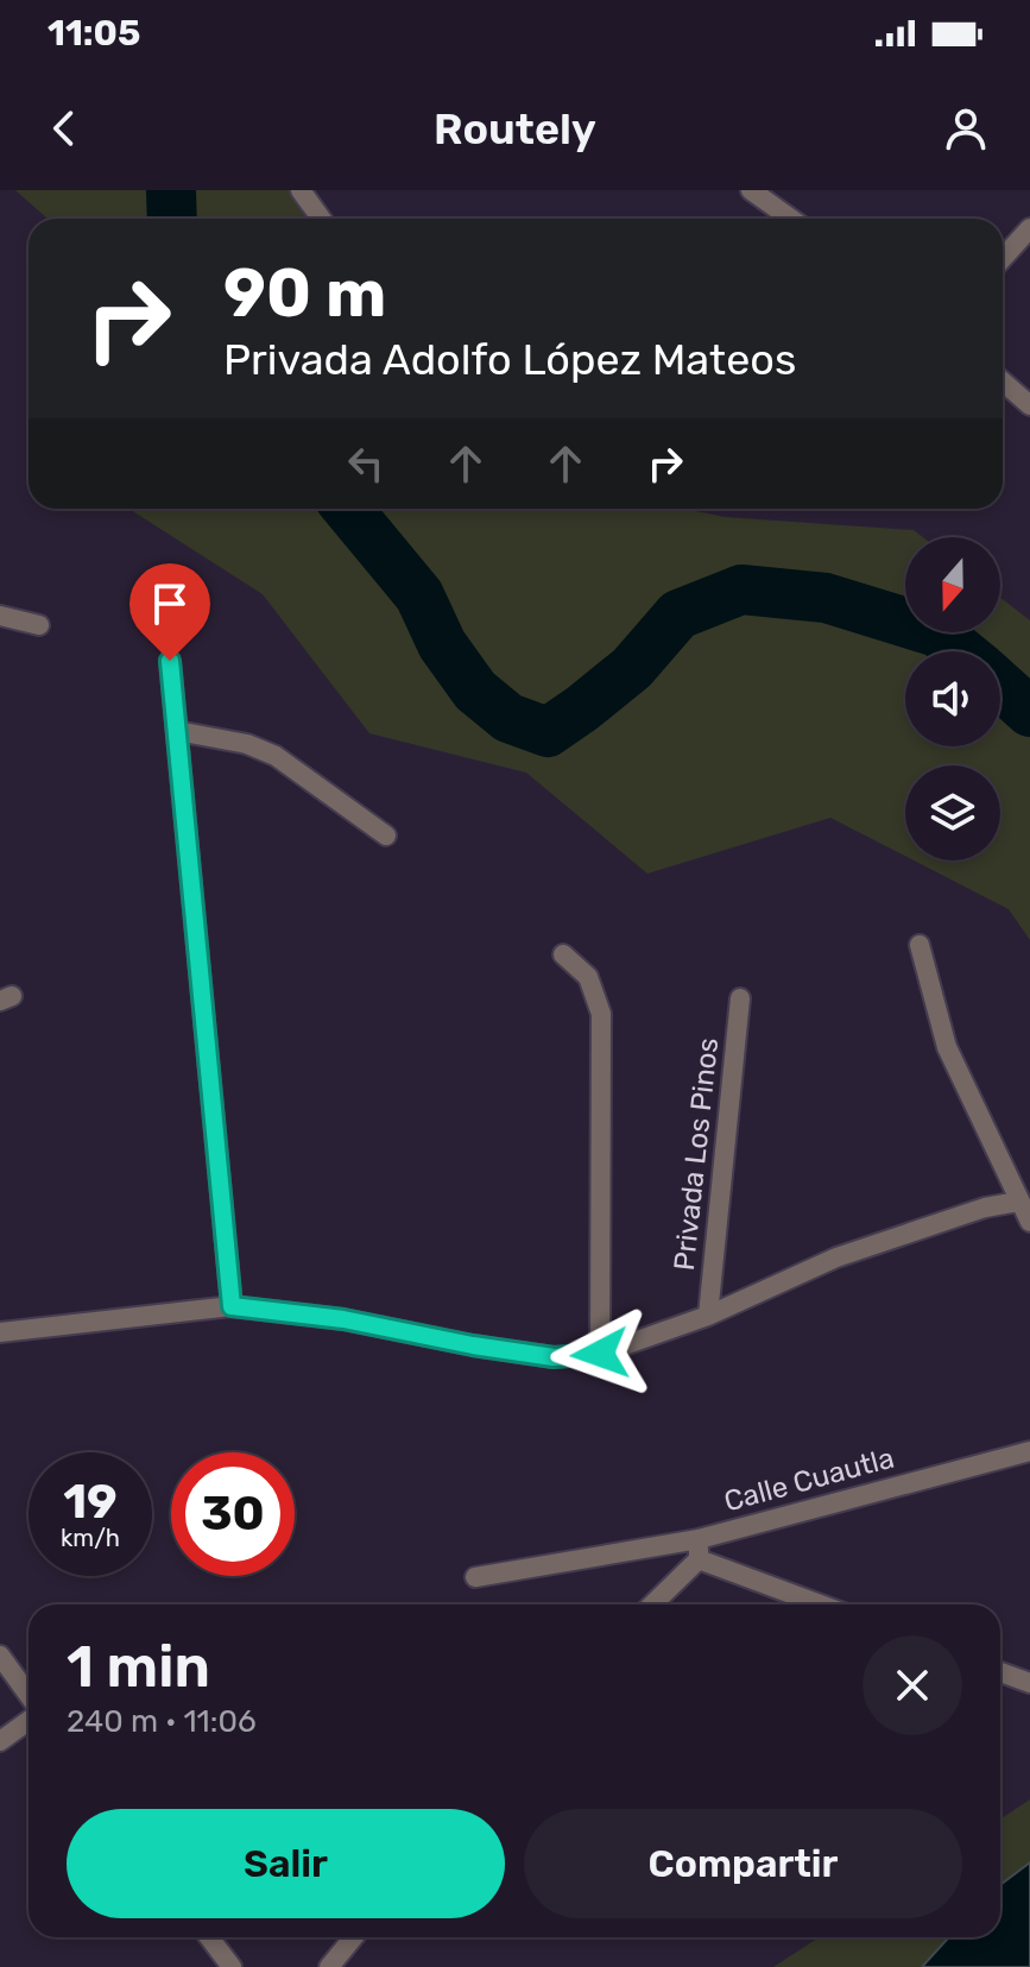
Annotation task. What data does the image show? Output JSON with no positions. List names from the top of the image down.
{
  "streets": {
    "street": ["Privada Los Pinos", "Calle Cuautla"]
  },
  "north": "bottom",
  "page": {
    "status": "11:05",
    "header": "Routely",
    "turn": ["90 m", "Privada Adolfo López Mateos"],
    "speed": "19 km/h",
    "limit": "30",
    "heading": ["1 min", "240 m · 11:06"],
    "buttons": ["Salir", "Compartir"]
  }
}
